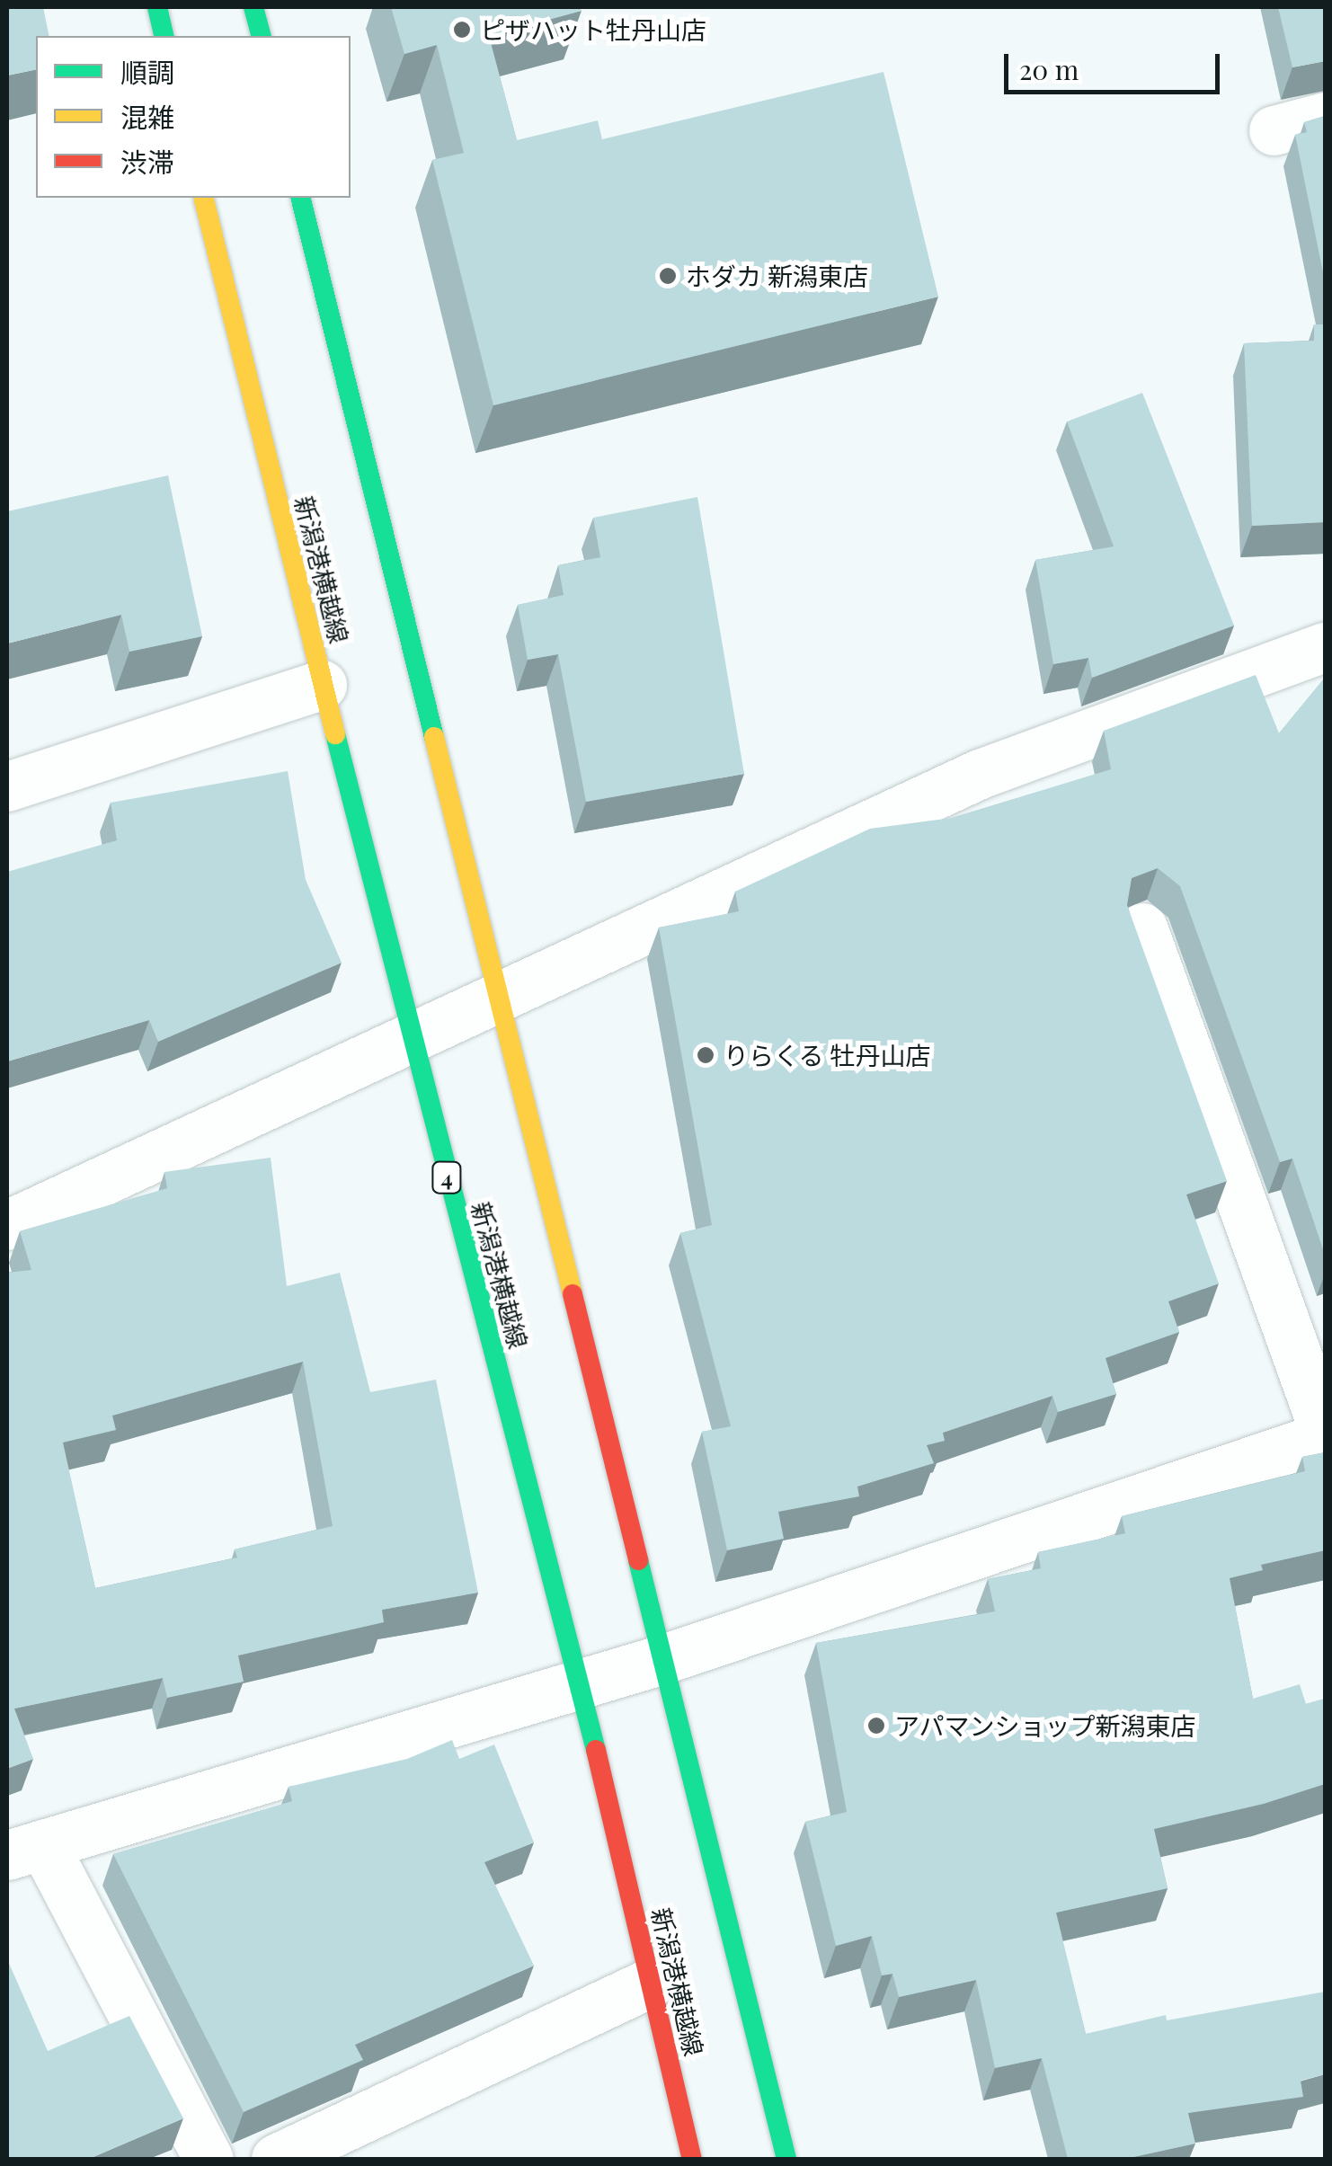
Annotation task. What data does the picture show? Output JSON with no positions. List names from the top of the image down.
{
  "streets": {
    "main road": ["新潟港横越線", "4"]
  },
  "places": [
    "ピザハット牡丹山店",
    "ホダカ 新潟東店",
    "りらくる 牡丹山店",
    "アパマンショップ新潟東店"
  ],
  "legend": ["順調", "混雑", "渋滞"],
  "scale_bar": "20 m"
}
